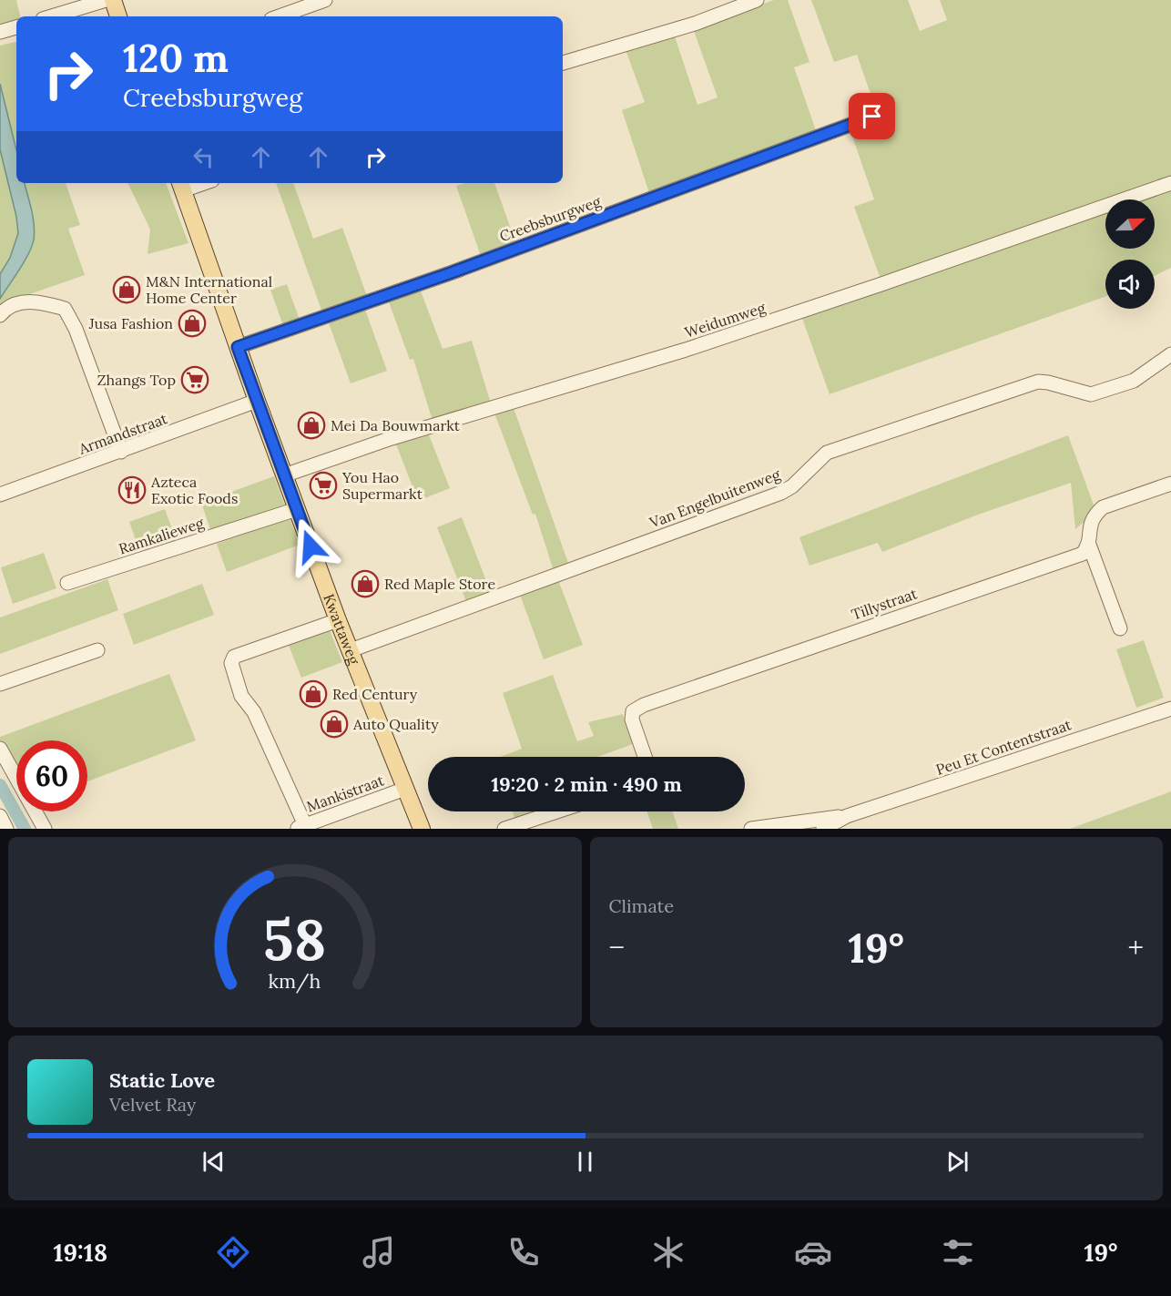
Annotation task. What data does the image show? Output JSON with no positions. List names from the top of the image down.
{
  "streets": {
    "main road": ["Kwattaweg"],
    "street": [
      "Creebsburgweg",
      "Weidumweg",
      "Armandstraat",
      "Van Engelbuitenweg",
      "Ramkalieweg",
      "Tillystraat",
      "Peu Et Contentstraat",
      "Mankistraat"
    ]
  },
  "crossings": [
    ["Creebsburgweg", "Kwattaweg"],
    ["Weidumweg", "Kwattaweg"],
    ["Armandstraat", "Kwattaweg"],
    ["Van Engelbuitenweg", "Kwattaweg"],
    ["Ramkalieweg", "Kwattaweg"],
    ["Kwattaweg", "Mankistraat"]
  ],
  "places": {
    "shop": [
      "M&N International Home Center",
      "Jusa Fashion",
      "Mei Da Bouwmarkt",
      "Red Maple Store",
      "Red Century",
      "Auto Quality"
    ],
    "supermarket": ["Zhangs Top", "You Hao Supermarkt"],
    "restaurant": ["Azteca Exotic Foods"]
  },
  "north": "right",
  "page": {
    "turn": ["120 m", "Creebsburgweg"],
    "limit": "60",
    "trip": "19:20 · 2 min · 490 m",
    "tile": "Climate",
    "heat": ["−", "19°", "+"],
    "song": ["Static Love", "Velvet Ray"],
    "tabs": ["19:18", "19°"],
    "gauge": ["58", "km/h"]
  }
}
